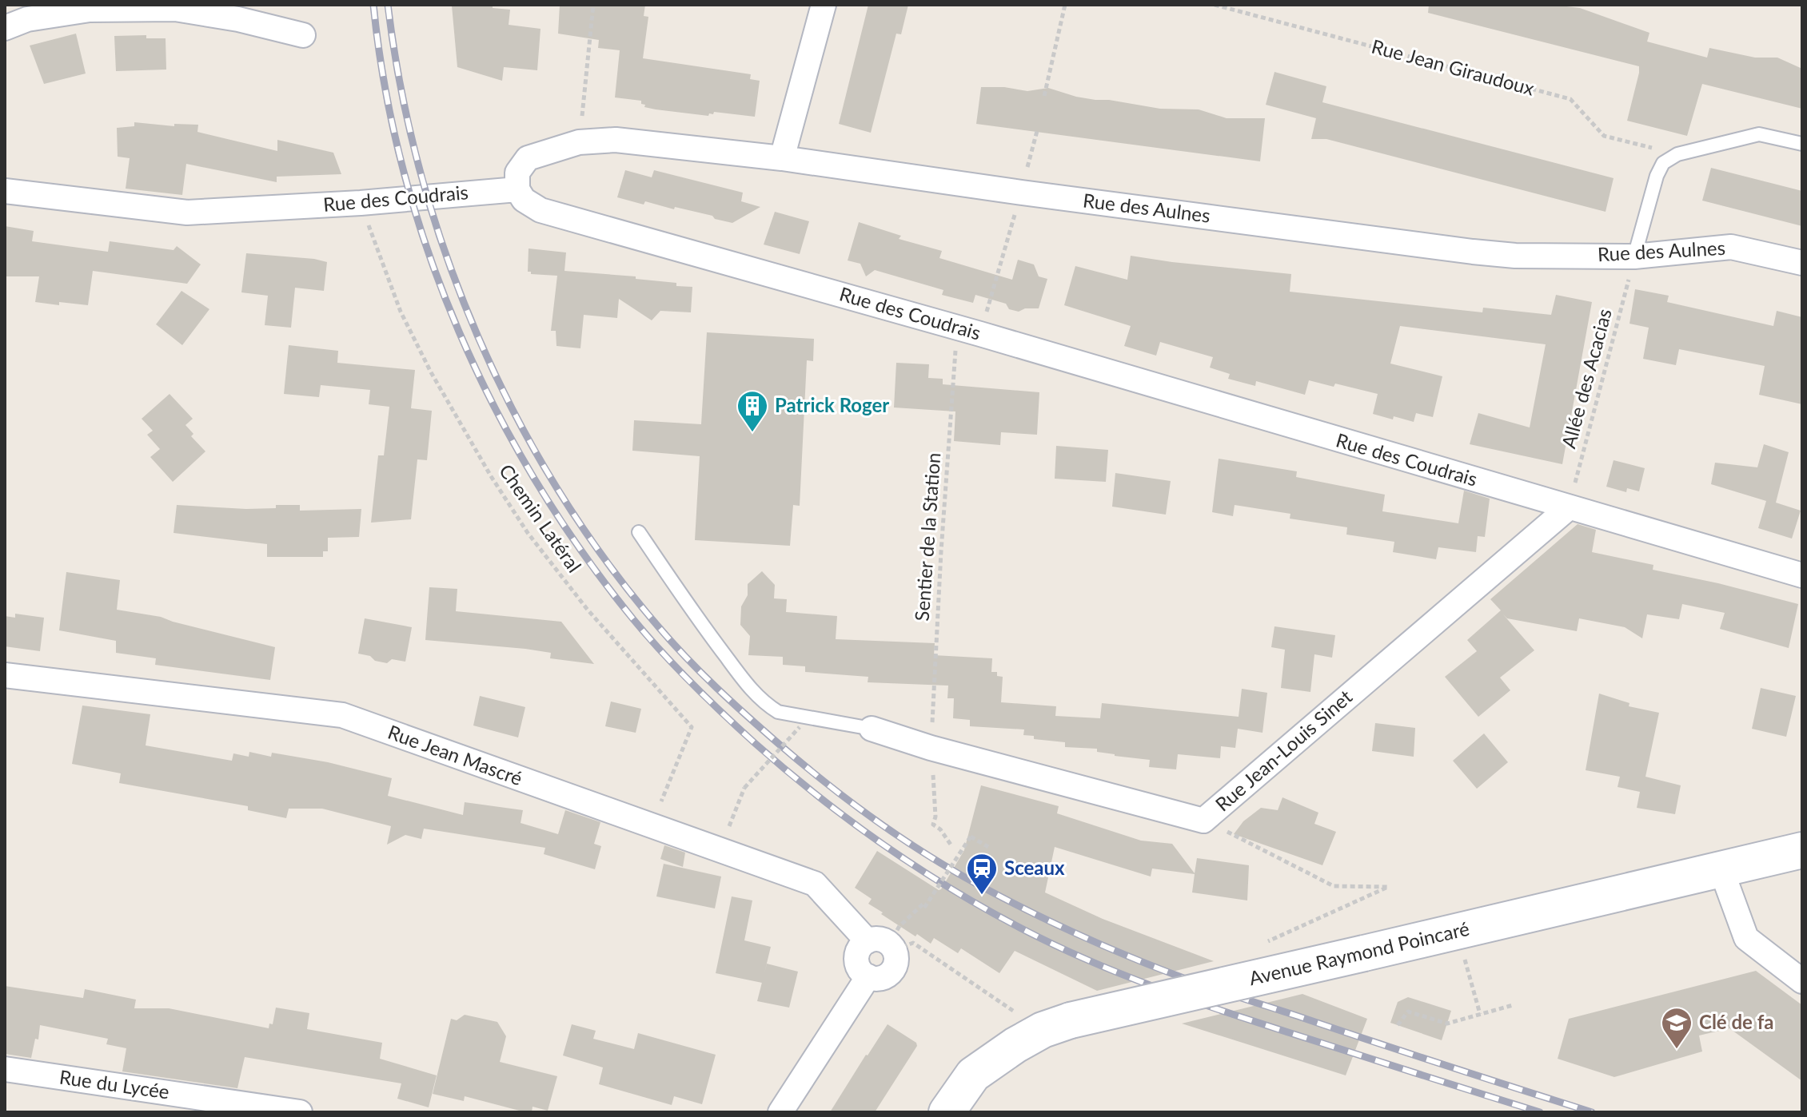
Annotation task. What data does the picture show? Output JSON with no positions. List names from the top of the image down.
{
  "streets": {
    "street": [
      "Rue des Coudrais",
      "Rue des Aulnes",
      "Rue Jean-Louis Sinet",
      "Rue Jean Mascré",
      "Avenue Raymond Poincaré",
      "Rue du Lycée"
    ],
    "path": [
      "Rue Jean Giraudoux",
      "Allée des Acacias",
      "Chemin Latéral",
      "Sentier de la Station"
    ]
  },
  "crossings": [
    ["Rue des Coudrais", "Rue des Aulnes"],
    ["Rue des Coudrais", "Allée des Acacias"],
    ["Rue des Coudrais", "Chemin Latéral"],
    ["Rue des Coudrais", "Sentier de la Station"],
    ["Rue des Coudrais", "Rue Jean-Louis Sinet"],
    ["Rue des Aulnes", "Allée des Acacias"],
    ["Rue des Aulnes", "Sentier de la Station"],
    ["Allée des Acacias", "Rue Jean-Louis Sinet"],
    ["Chemin Latéral", "Rue Jean Mascré"],
    ["Sentier de la Station", "Rue Jean-Louis Sinet"]
  ],
  "places": {
    "building": ["Patrick Roger"],
    "station": ["Sceaux"],
    "school or university": ["Clé de fa"]
  }
}
